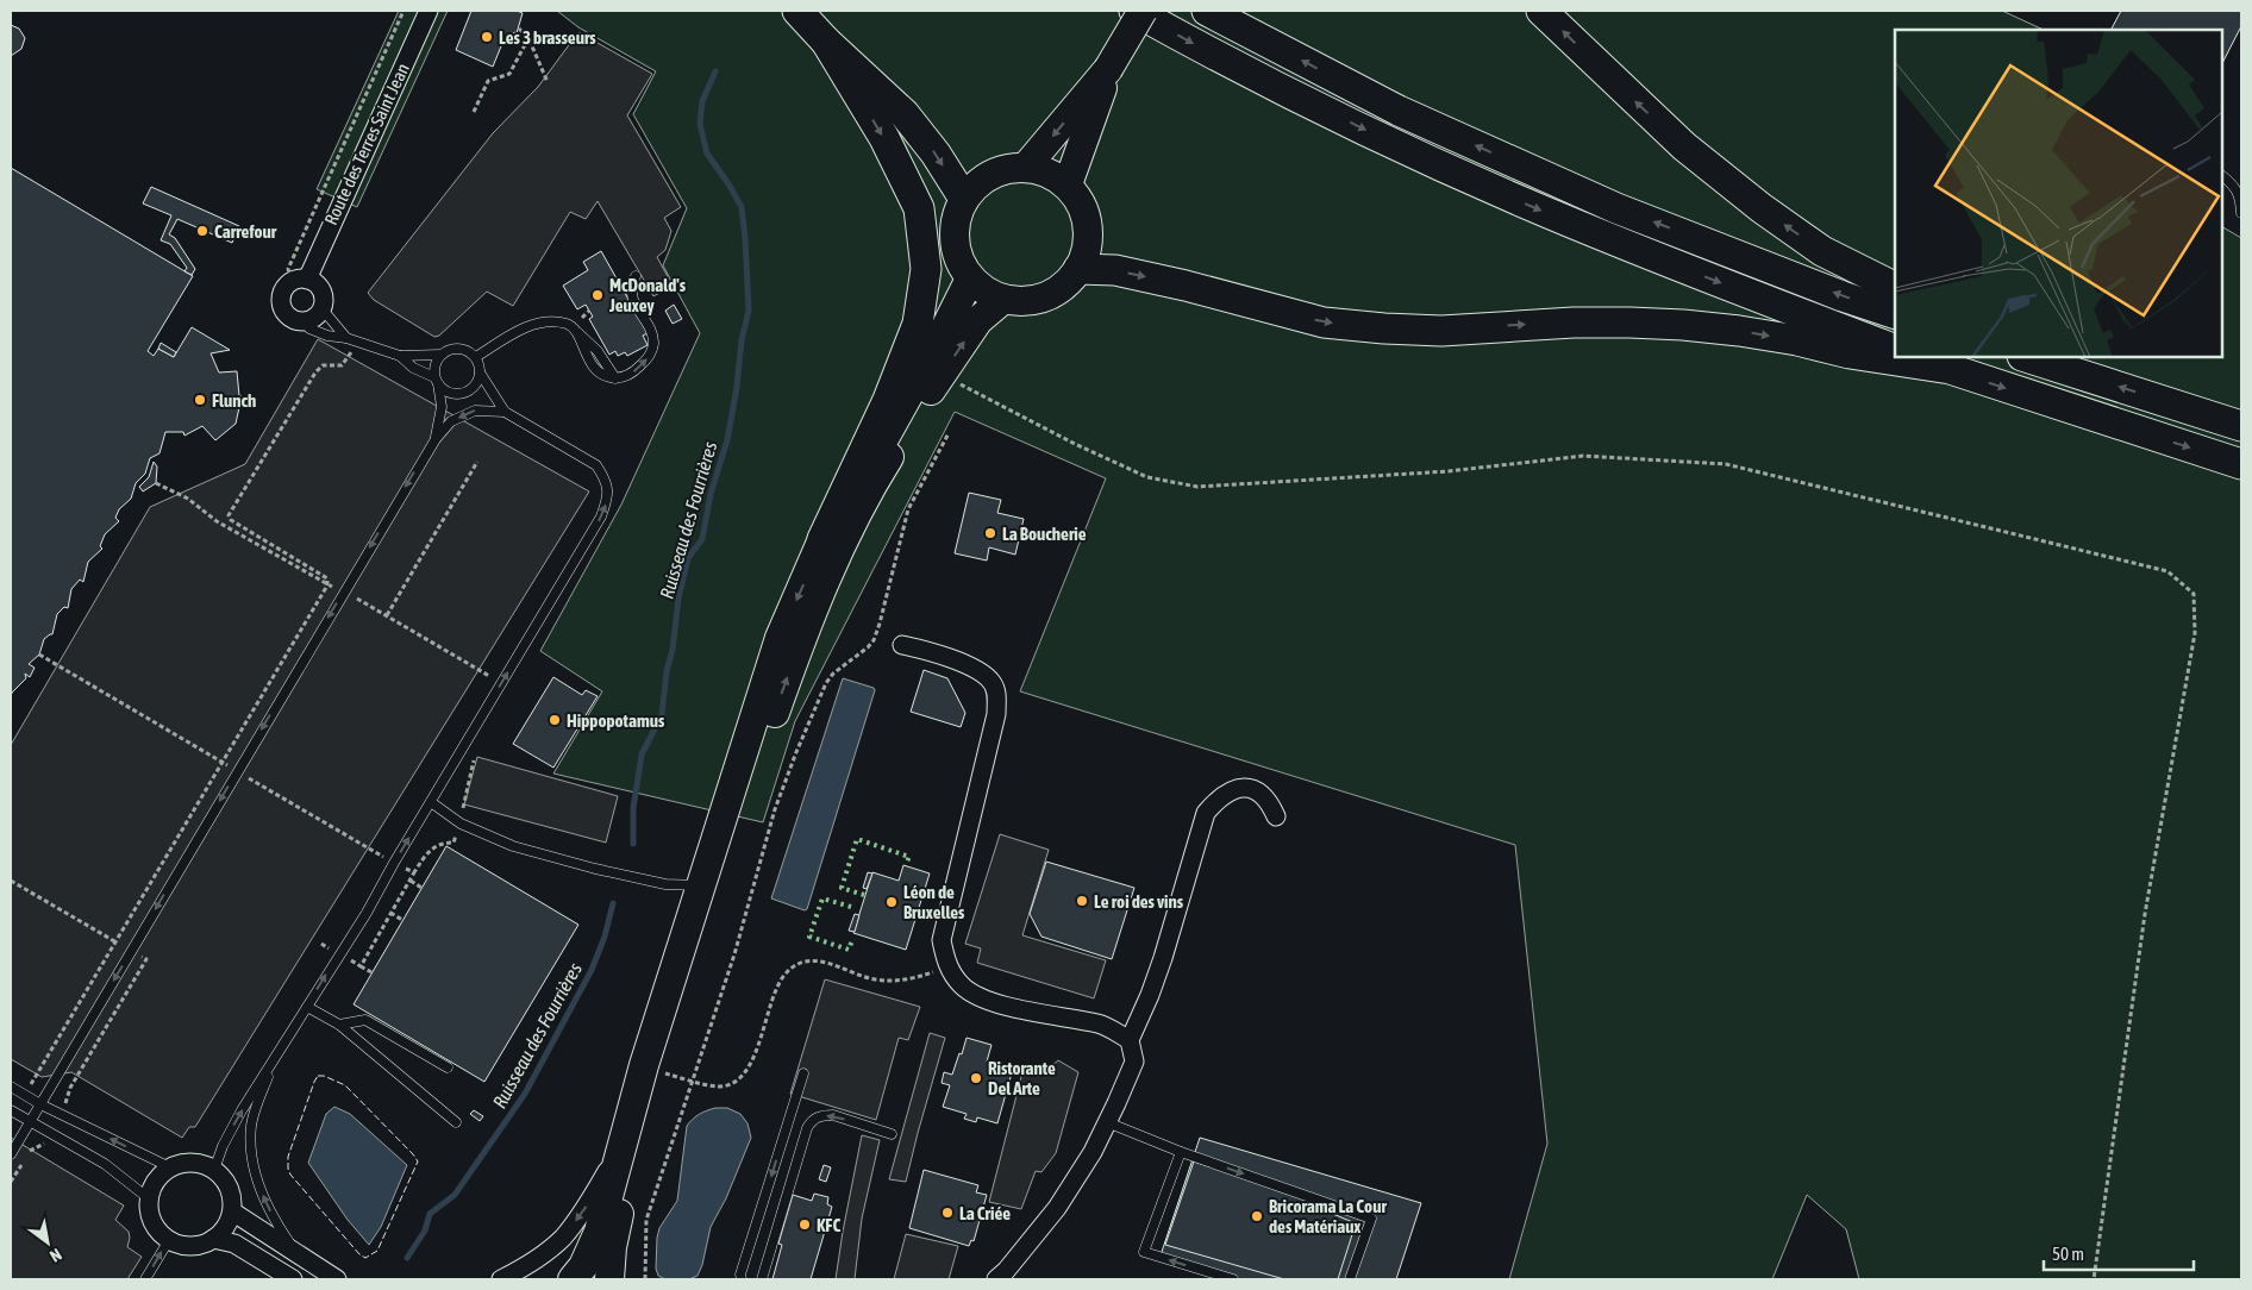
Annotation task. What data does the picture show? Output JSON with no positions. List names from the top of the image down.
{
  "streets": {
    "street": ["Route des Terres Saint Jean"]
  },
  "water": ["Ruisseau des Fourrières"],
  "places": [
    "Les 3 brasseurs",
    "Carrefour",
    "McDonald's Jeuxey",
    "Flunch",
    "La Boucherie",
    "Hippopotamus",
    "Le roi des vins",
    "Léon de Bruxelles",
    "Ristorante Del Arte",
    "La Criée",
    "Bricorama La Cour des Matériaux",
    "KFC"
  ],
  "scale_bar": "50 m",
  "north": "bottom right"
}
